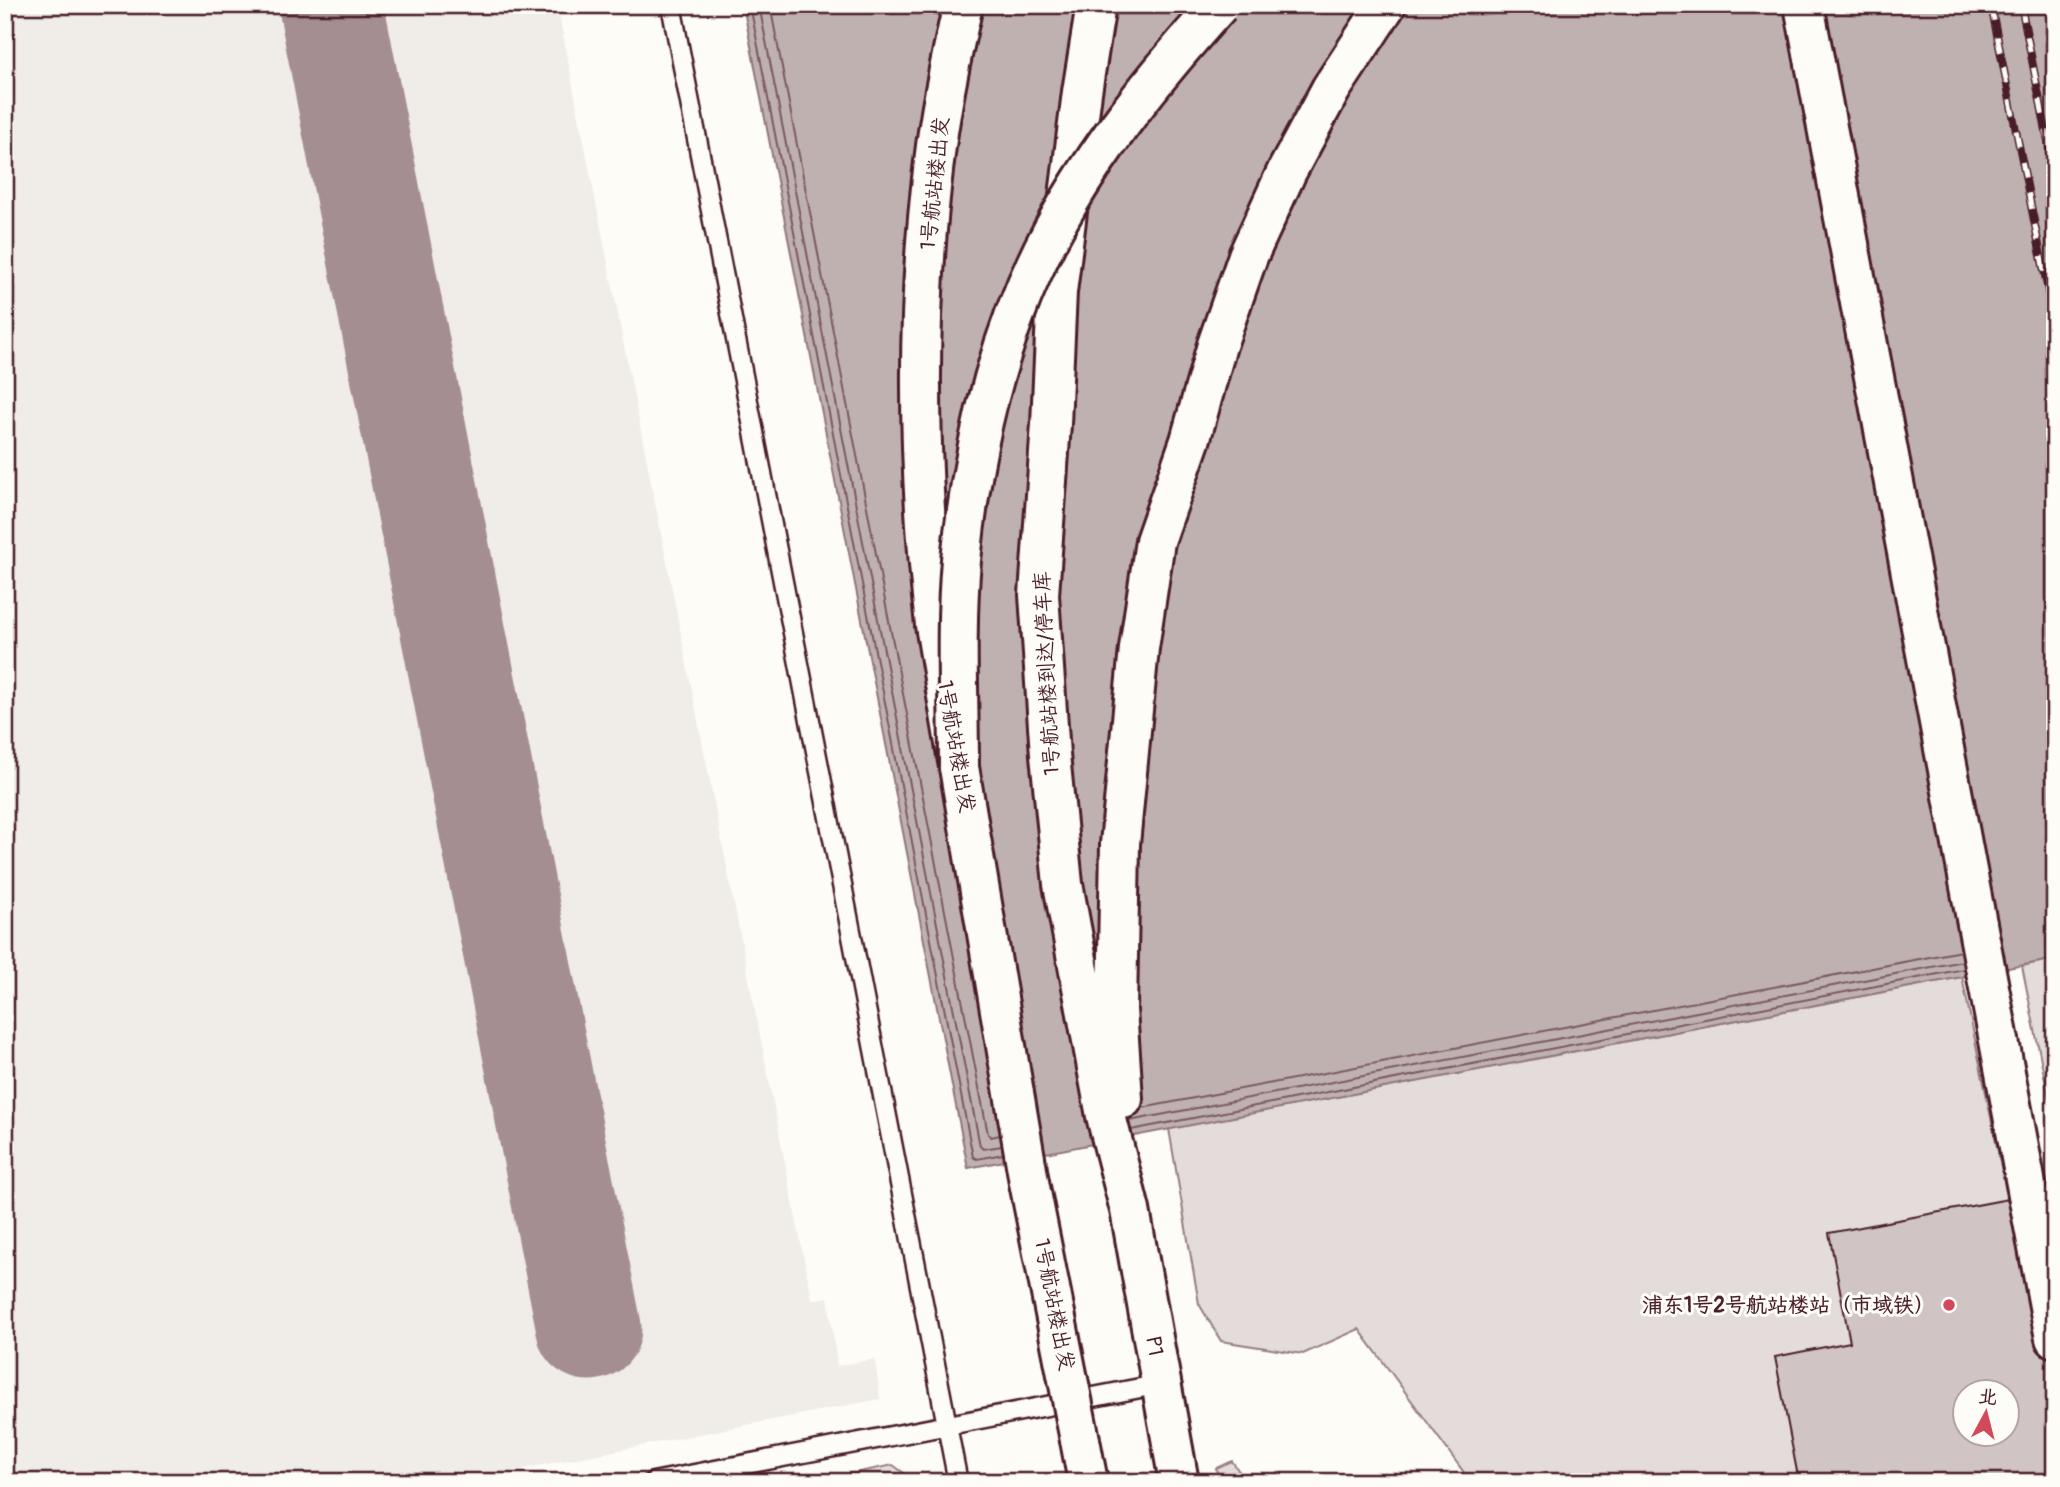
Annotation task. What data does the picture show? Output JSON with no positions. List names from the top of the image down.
{
  "streets": {
    "main road": ["1号航站楼出发", "1号航站楼到达/停车库", "P1"]
  },
  "crossings": [
    ["1号航站楼到达/停车库", "P1"]
  ],
  "places": ["浦东1号2号航站楼站（市域铁）"],
  "north": "top"
}
